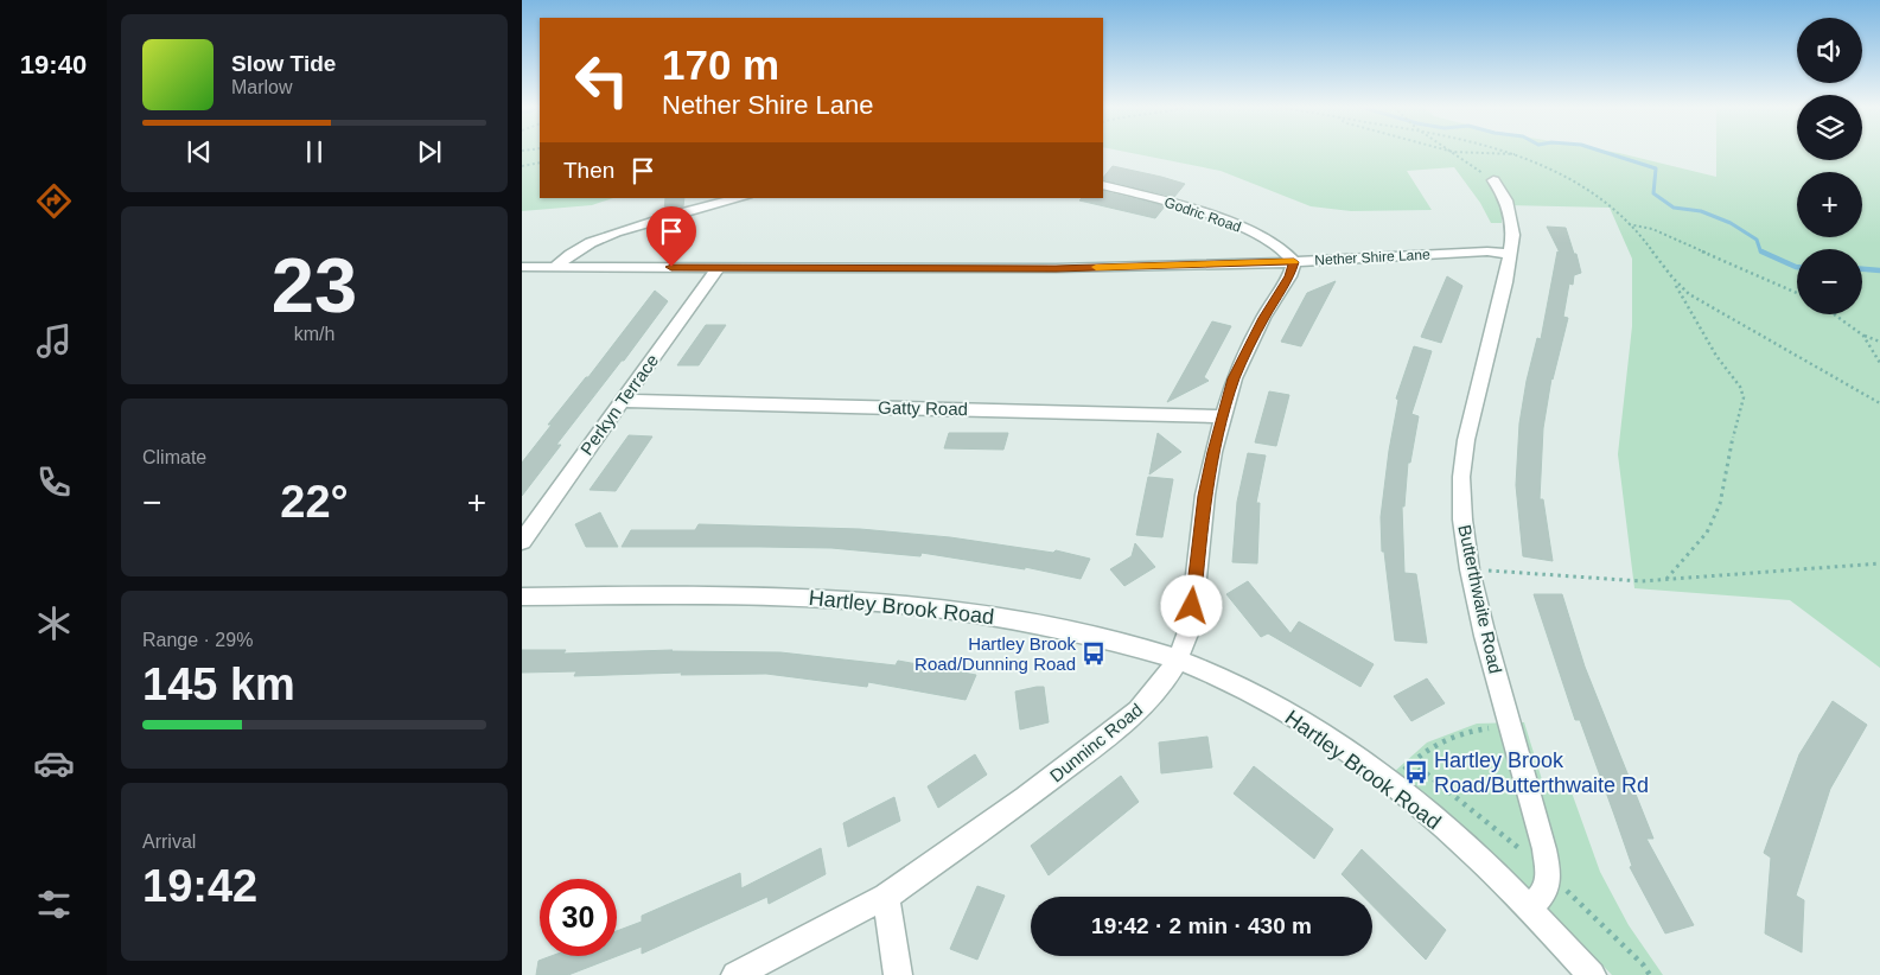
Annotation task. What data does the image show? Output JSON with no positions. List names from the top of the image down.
{
  "streets": {
    "street": [
      "Godric Road",
      "Nether Shire Lane",
      "Perkyn Terrace",
      "Gatty Road",
      "Butterthwaite Road",
      "Hartley Brook Road",
      "Dunninc Road"
    ]
  },
  "crossings": [
    ["Godric Road", "Nether Shire Lane"],
    ["Godric Road", "Dunninc Road"],
    ["Nether Shire Lane", "Perkyn Terrace"],
    ["Nether Shire Lane", "Butterthwaite Road"],
    ["Nether Shire Lane", "Dunninc Road"],
    ["Perkyn Terrace", "Gatty Road"],
    ["Gatty Road", "Dunninc Road"],
    ["Butterthwaite Road", "Hartley Brook Road"],
    ["Hartley Brook Road", "Dunninc Road"]
  ],
  "places": {
    "bus stop": ["Hartley Brook Road/Dunning Road", "Hartley Brook Road/Butterthwaite Rd"]
  },
  "page": {
    "tabs": "19:40",
    "map_buttons": ["+", "−"],
    "turn": ["170 m", "Nether Shire Lane"],
    "song": ["Slow Tide", "Marlow"],
    "then": "Then",
    "tile": [
      ["23", "km/h"],
      "Climate",
      ["Range · 29%", "145 km"],
      ["Arrival", "19:42"]
    ],
    "heat": ["−", "22°", "+"],
    "limit": "30",
    "trip": "19:42 · 2 min · 430 m"
  }
}
